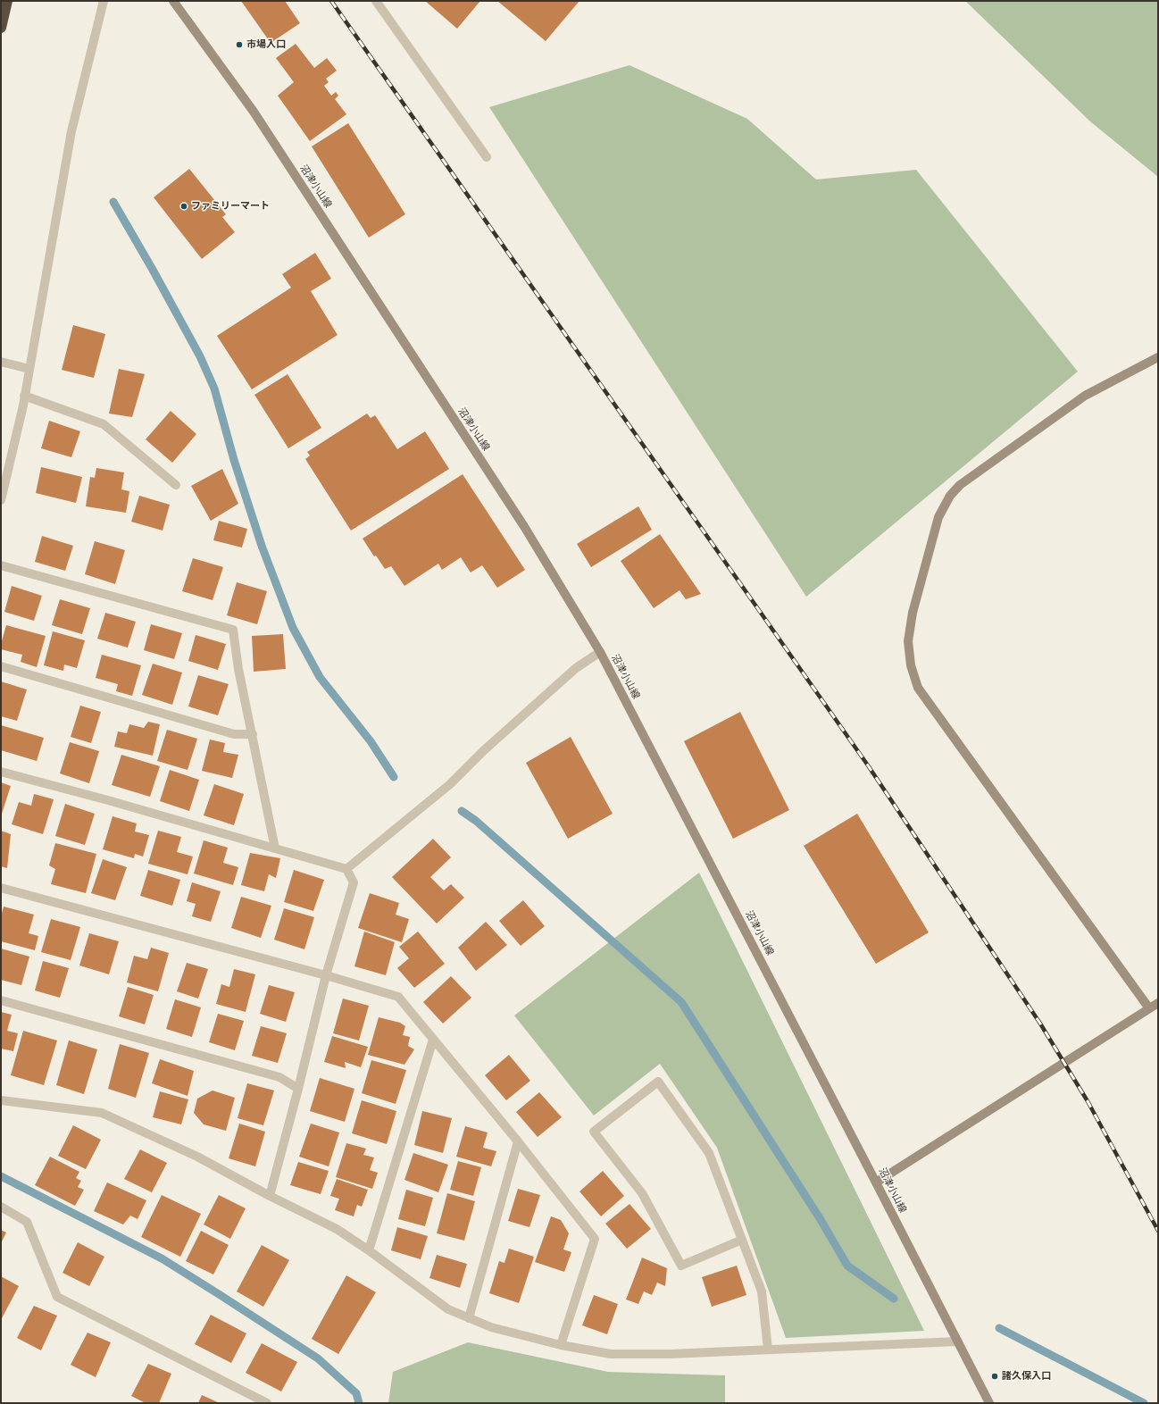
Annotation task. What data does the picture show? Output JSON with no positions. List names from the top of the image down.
{
  "streets": {
    "main road": ["沼津小山線"]
  },
  "places": ["市場入口", "ファミリーマート", "諸久保入口"]
}
